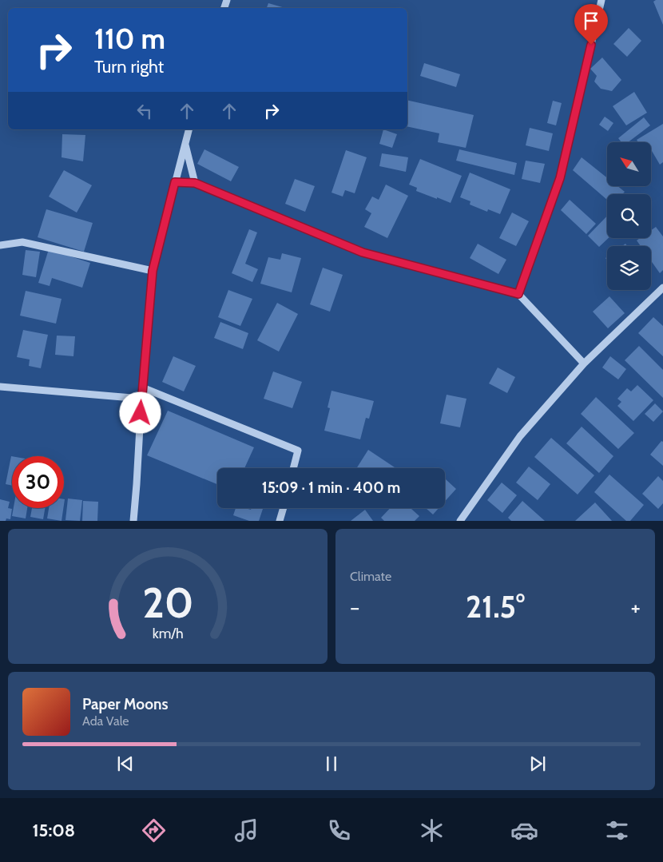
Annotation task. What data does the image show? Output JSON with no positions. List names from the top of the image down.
{
  "north": "top left",
  "page": {
    "turn": ["110 m", "Turn right"],
    "limit": "30",
    "trip": "15:09 · 1 min · 400 m",
    "tile": "Climate",
    "heat": ["−", "21.5°", "+"],
    "song": ["Paper Moons", "Ada Vale"],
    "tabs": "15:08",
    "gauge": ["20", "km/h"]
  }
}
